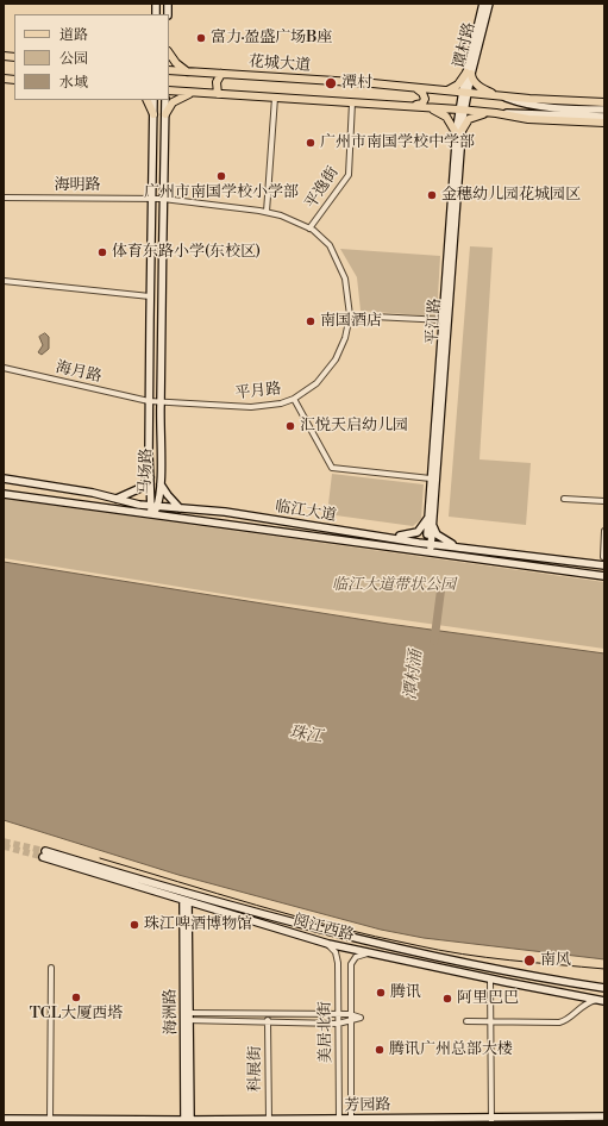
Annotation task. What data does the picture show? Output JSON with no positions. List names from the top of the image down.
{
  "streets": {
    "main road": [
      "谭村路",
      "花城大道",
      "平江路",
      "马场路",
      "临江大道",
      "阅江西路",
      "海洲路",
      "芳园路"
    ],
    "street": [
      "海明路",
      "平逸街",
      "海月路",
      "平月路",
      "美居北街",
      "科展街"
    ]
  },
  "crossings": [
    ["谭村路", "花城大道"],
    ["谭村路", "平江路"],
    ["花城大道", "平江路"],
    ["海明路", "平月路"],
    ["海明路", "马场路"],
    ["平逸街", "平月路"],
    ["平江路", "临江大道"],
    ["海月路", "平月路"],
    ["海月路", "马场路"],
    ["平月路", "马场路"],
    ["马场路", "临江大道"],
    ["阅江西路", "海洲路"],
    ["阅江西路", "美居北街"],
    ["海洲路", "芳园路"],
    ["美居北街", "芳园路"],
    ["科展街", "芳园路"]
  ],
  "water": ["潭村涌", "珠江"],
  "parks": ["临江大道带状公园"],
  "places": [
    "富力·盈盛广场B座",
    "潭村",
    "广州市南国学校中学部",
    "广州市南国学校小学部",
    "金穗幼儿园花城园区",
    "体育东路小学(东校区)",
    "南国酒店",
    "汇悦天启幼儿园",
    "珠江啤酒博物馆",
    "南风",
    "腾讯",
    "TCL大厦西塔",
    "阿里巴巴",
    "腾讯广州总部大楼"
  ],
  "legend": ["道路", "公园", "水域"]
}
